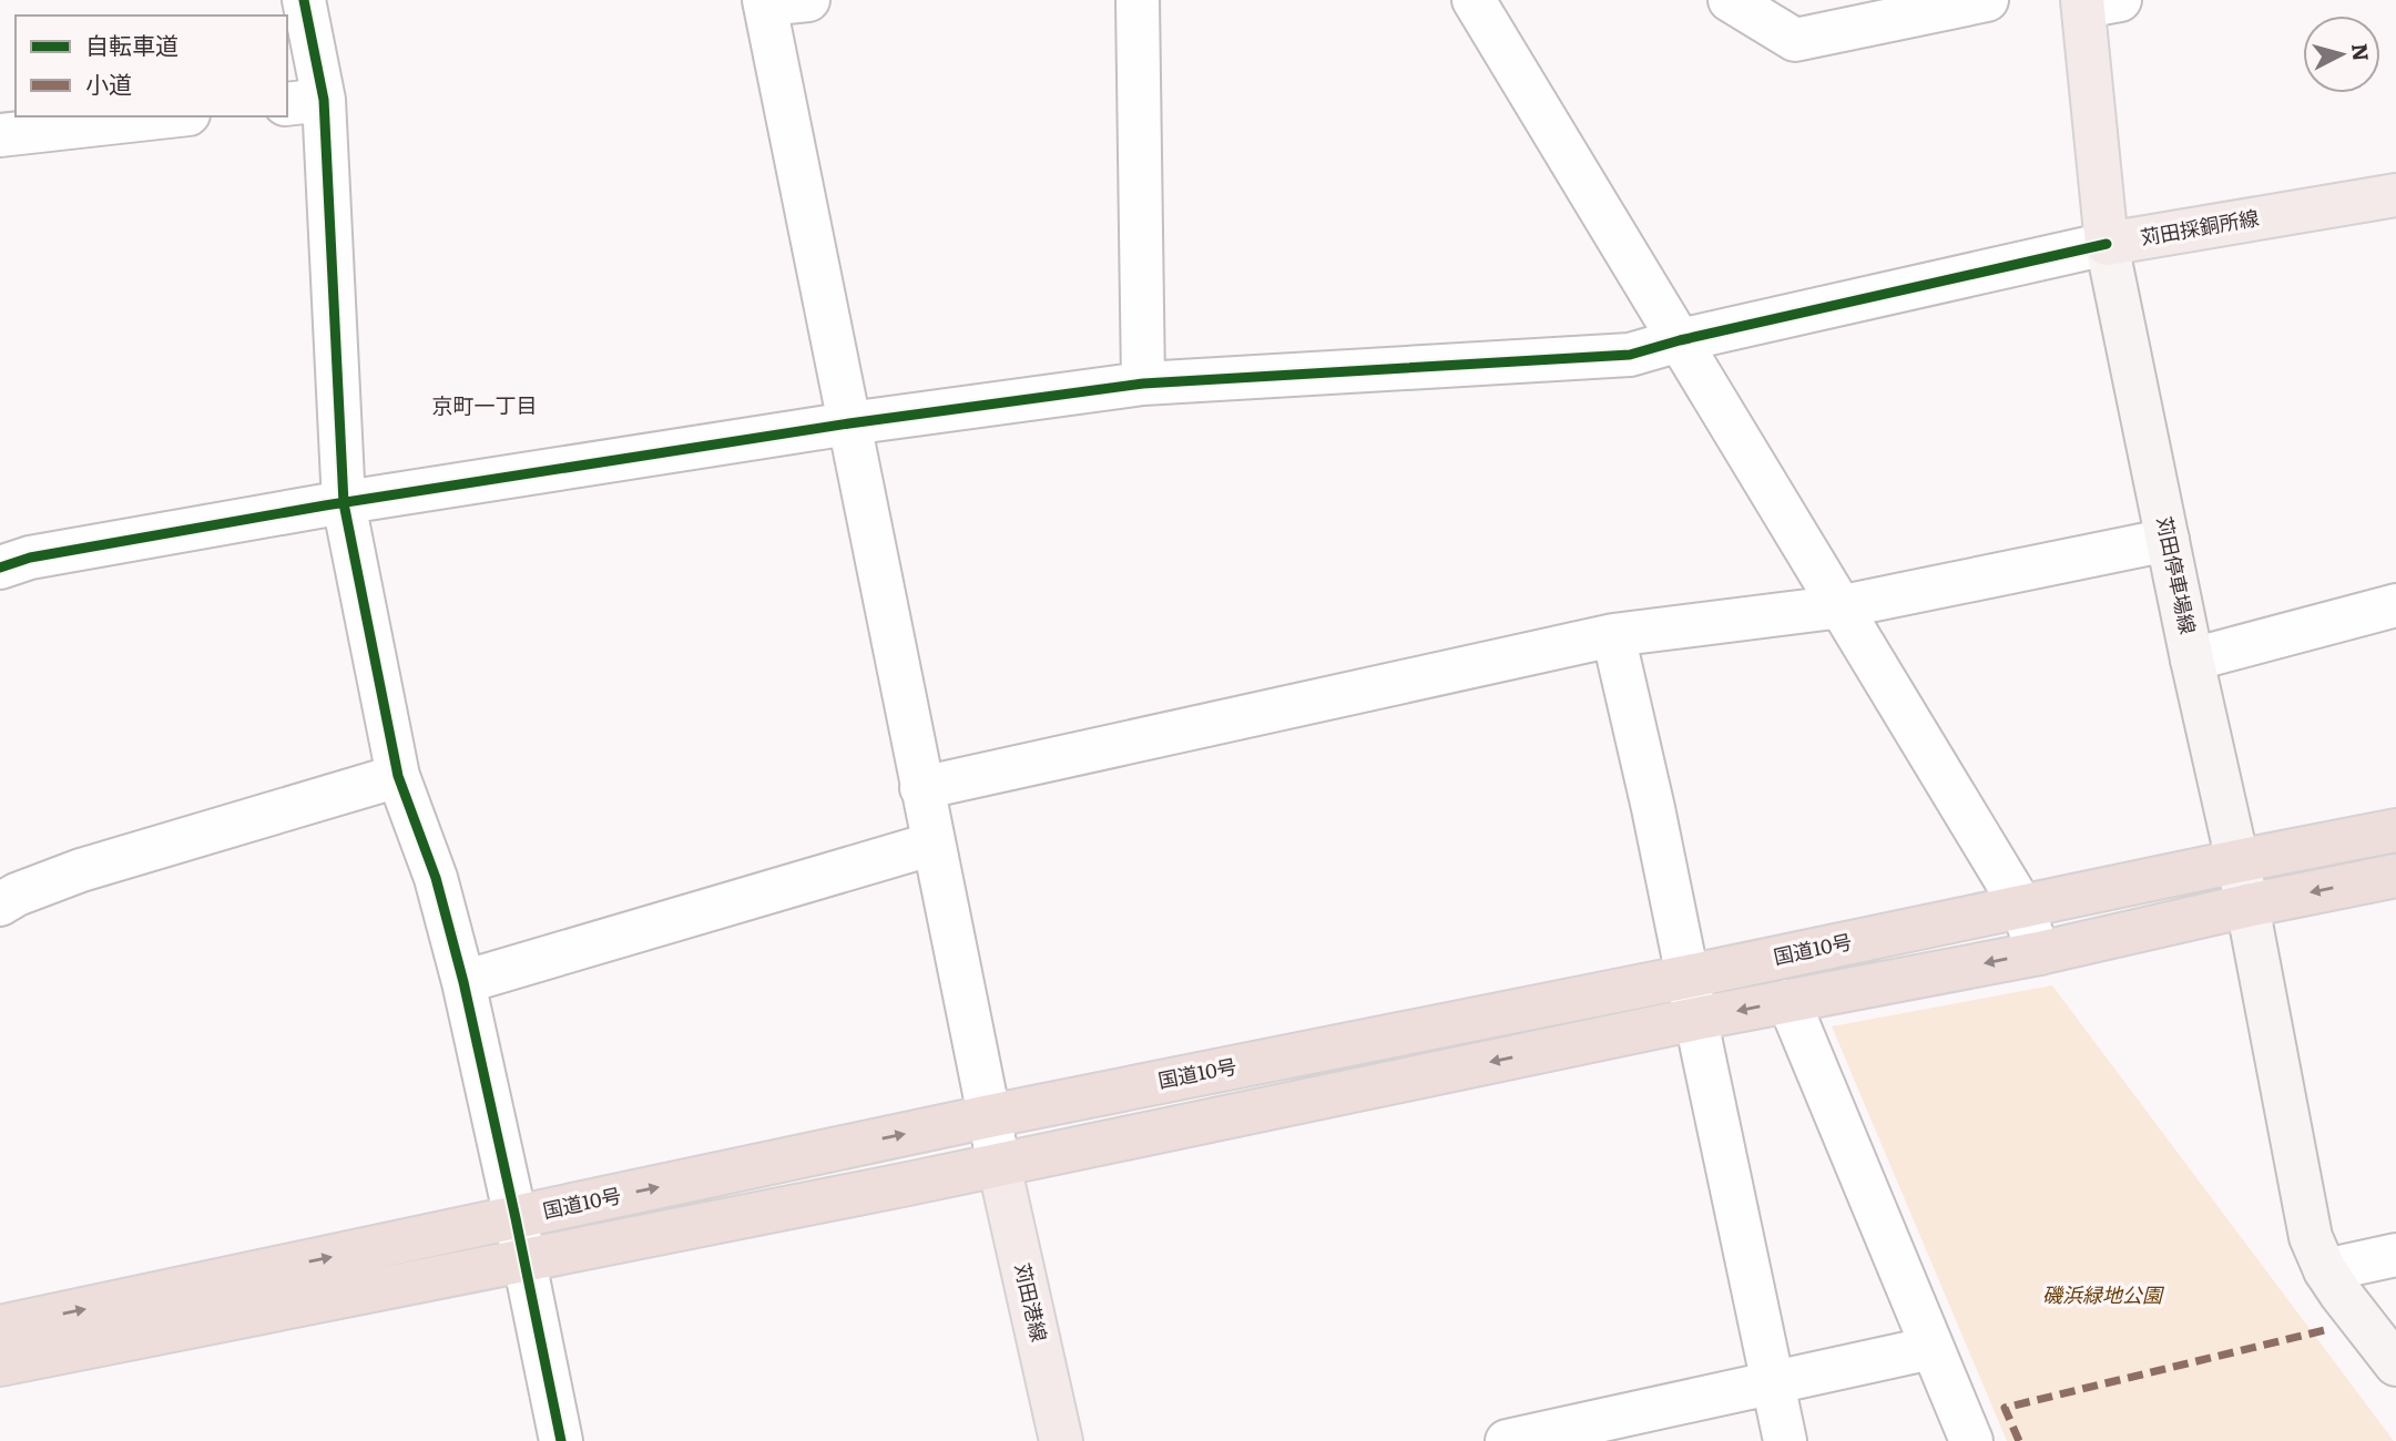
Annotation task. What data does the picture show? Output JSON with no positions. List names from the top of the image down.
{
  "streets": {
    "highway": ["国道10号"],
    "main road": ["苅田採銅所線", "苅田停車場線", "苅田港線"]
  },
  "crossings": [
    ["苅田採銅所線", "苅田停車場線"],
    ["苅田停車場線", "国道10号"]
  ],
  "districts": ["京町一丁目"],
  "parks": ["磯浜緑地公園"],
  "legend": ["自転車道", "小道"],
  "north": "right"
}
